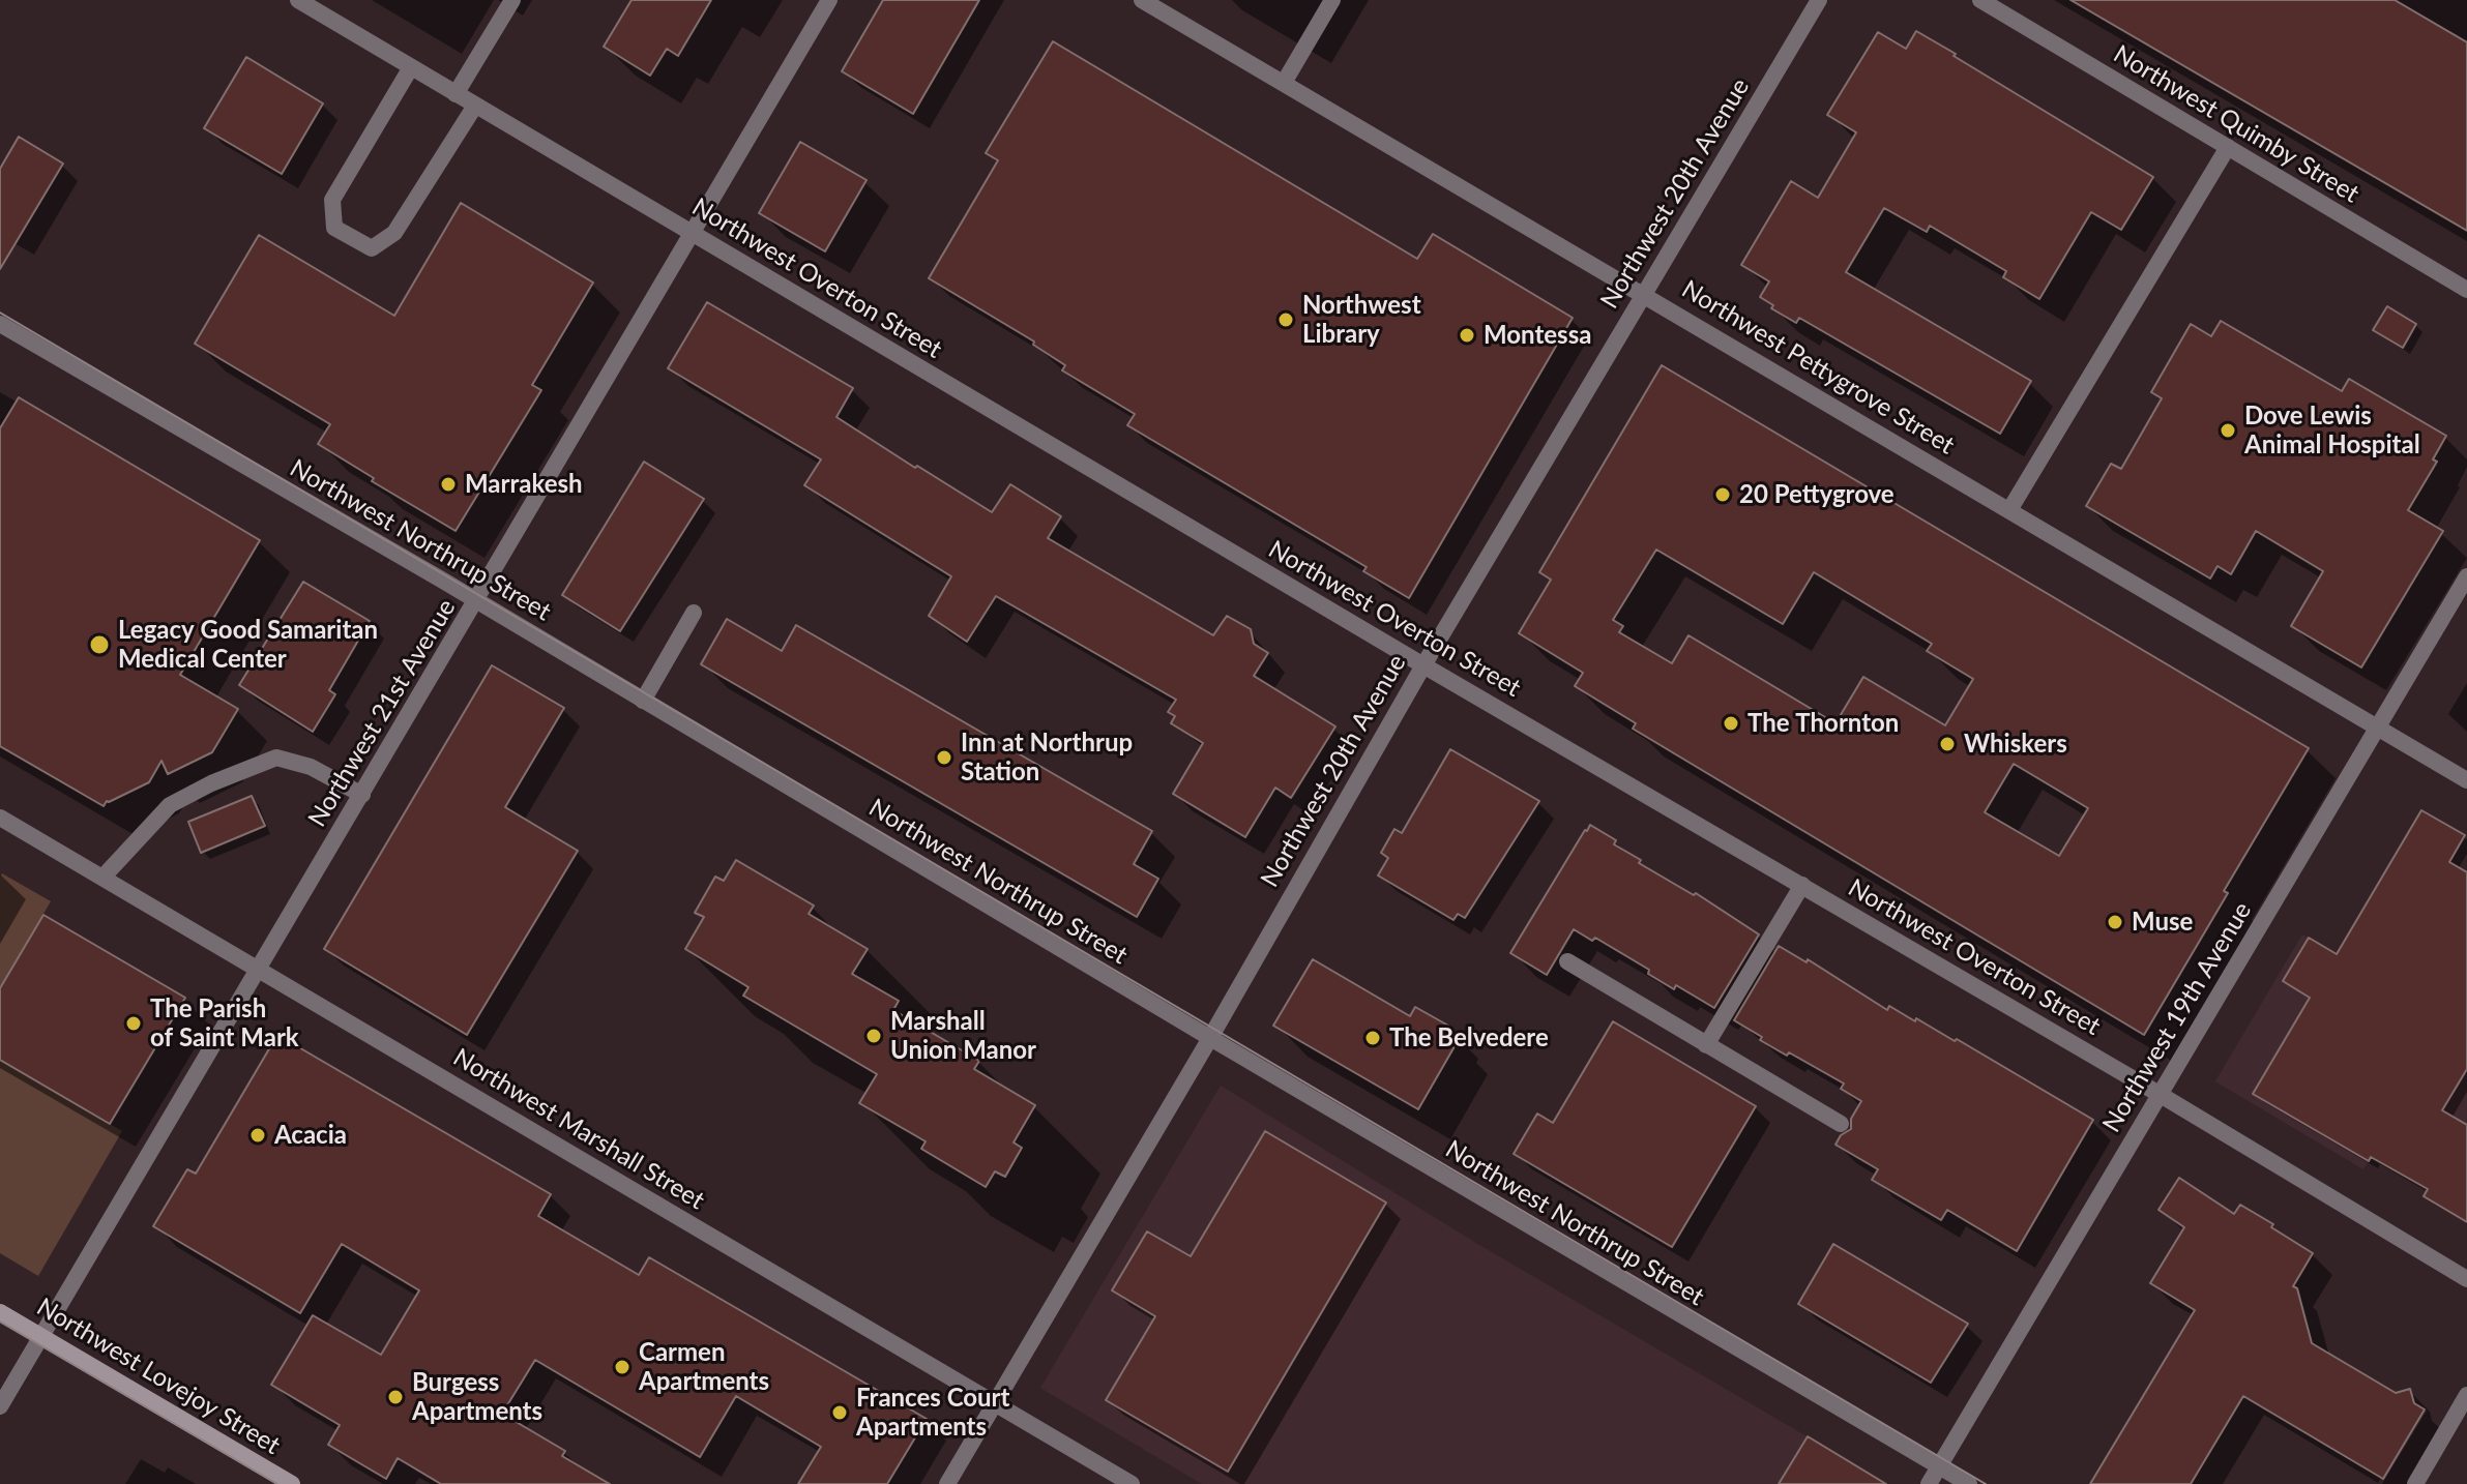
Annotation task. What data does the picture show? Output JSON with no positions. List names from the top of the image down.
{
  "streets": {
    "main road": ["Northwest Lovejoy Street"],
    "street": [
      "Northwest Quimby Street",
      "Northwest 20th Avenue",
      "Northwest Overton Street",
      "Northwest Pettygrove Street",
      "Northwest Northrup Street",
      "Northwest 21st Avenue",
      "Northwest 19th Avenue",
      "Northwest Marshall Street"
    ]
  },
  "crossings": [
    ["Northwest 20th Avenue", "Northwest Overton Street"],
    ["Northwest 20th Avenue", "Northwest Pettygrove Street"],
    ["Northwest 20th Avenue", "Northwest Northrup Street"],
    ["Northwest 20th Avenue", "Northwest Marshall Street"],
    ["Northwest Overton Street", "Northwest 21st Avenue"],
    ["Northwest Overton Street", "Northwest 19th Avenue"],
    ["Northwest Pettygrove Street", "Northwest 19th Avenue"],
    ["Northwest Northrup Street", "Northwest 21st Avenue"],
    ["Northwest Northrup Street", "Northwest 19th Avenue"],
    ["Northwest 21st Avenue", "Northwest Marshall Street"],
    ["Northwest 21st Avenue", "Northwest Lovejoy Street"]
  ],
  "places": [
    "Northwest Library",
    "Montessa",
    "Dove Lewis Animal Hospital",
    "Marrakesh",
    "20 Pettygrove",
    "Legacy Good Samaritan Medical Center",
    "The Thornton",
    "Whiskers",
    "Inn at Northrup Station",
    "Muse",
    "The Parish of Saint Mark",
    "Marshall Union Manor",
    "The Belvedere",
    "Acacia",
    "Carmen Apartments",
    "Burgess Apartments",
    "Frances Court Apartments"
  ]
}
